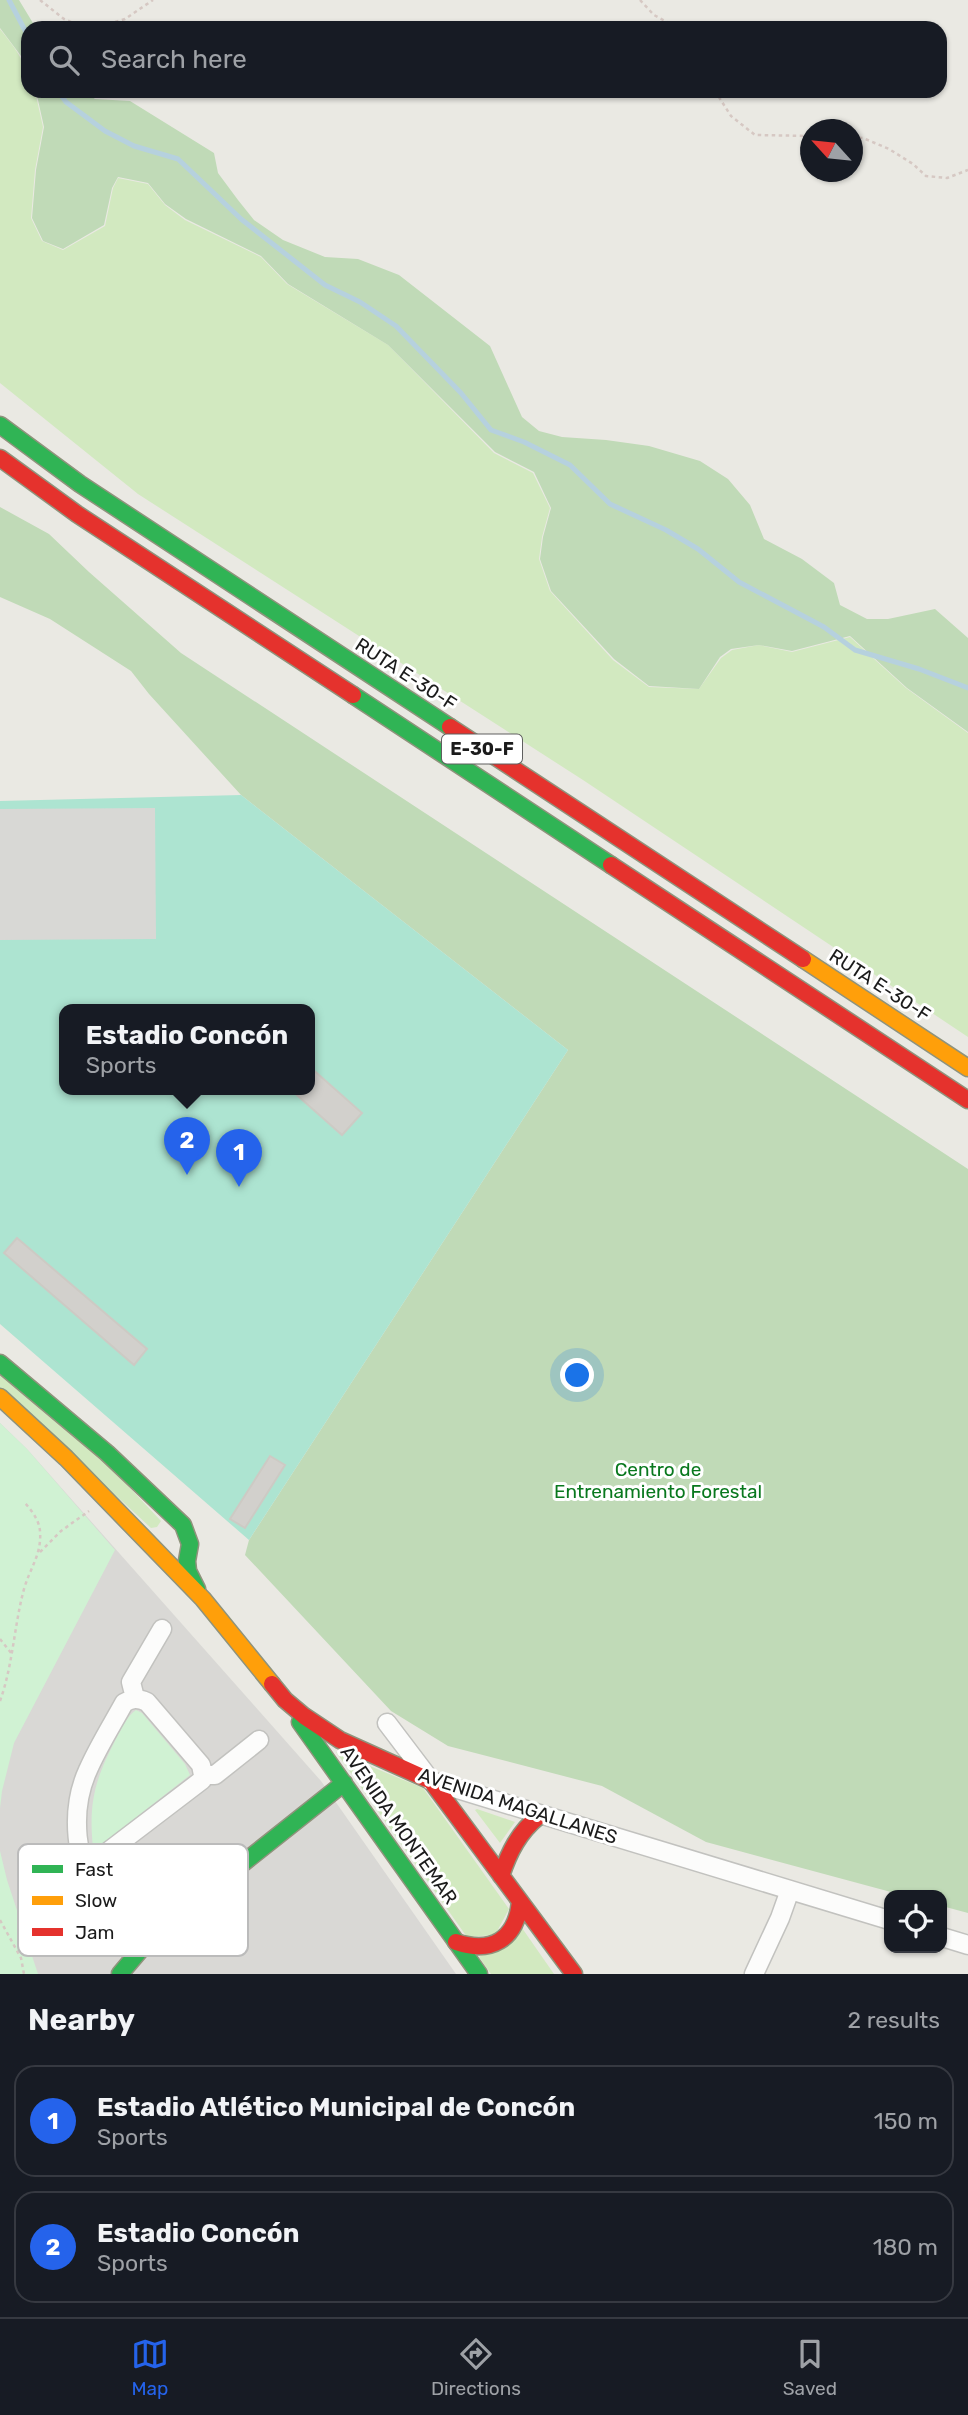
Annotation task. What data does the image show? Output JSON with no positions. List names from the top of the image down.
{
  "streets": {
    "main road": [
      "RUTA E-30-F",
      "E-30-F",
      "AVENIDA MAGALLANES",
      "AVENIDA MONTEMAR"
    ]
  },
  "crossings": [
    ["AVENIDA MAGALLANES", "AVENIDA MONTEMAR"]
  ],
  "parks": ["Centro de Entrenamiento Forestal"],
  "legend": ["Fast", "Slow", "Jam"],
  "north": "top left",
  "page": {
    "search": "Search here",
    "popup": ["Estadio Concón", "Sports"],
    "pins": ["2", "1"],
    "heading": ["Nearby", "2 results"],
    "list": [
      {
        "mark": "1",
        "name": "Estadio Atlético Municipal de Concón",
        "note": "Sports",
        "value": "150 m"
      },
      {
        "mark": "2",
        "name": "Estadio Concón",
        "note": "Sports",
        "value": "180 m"
      }
    ],
    "nav": ["Map", "Directions", "Saved"]
  }
}
